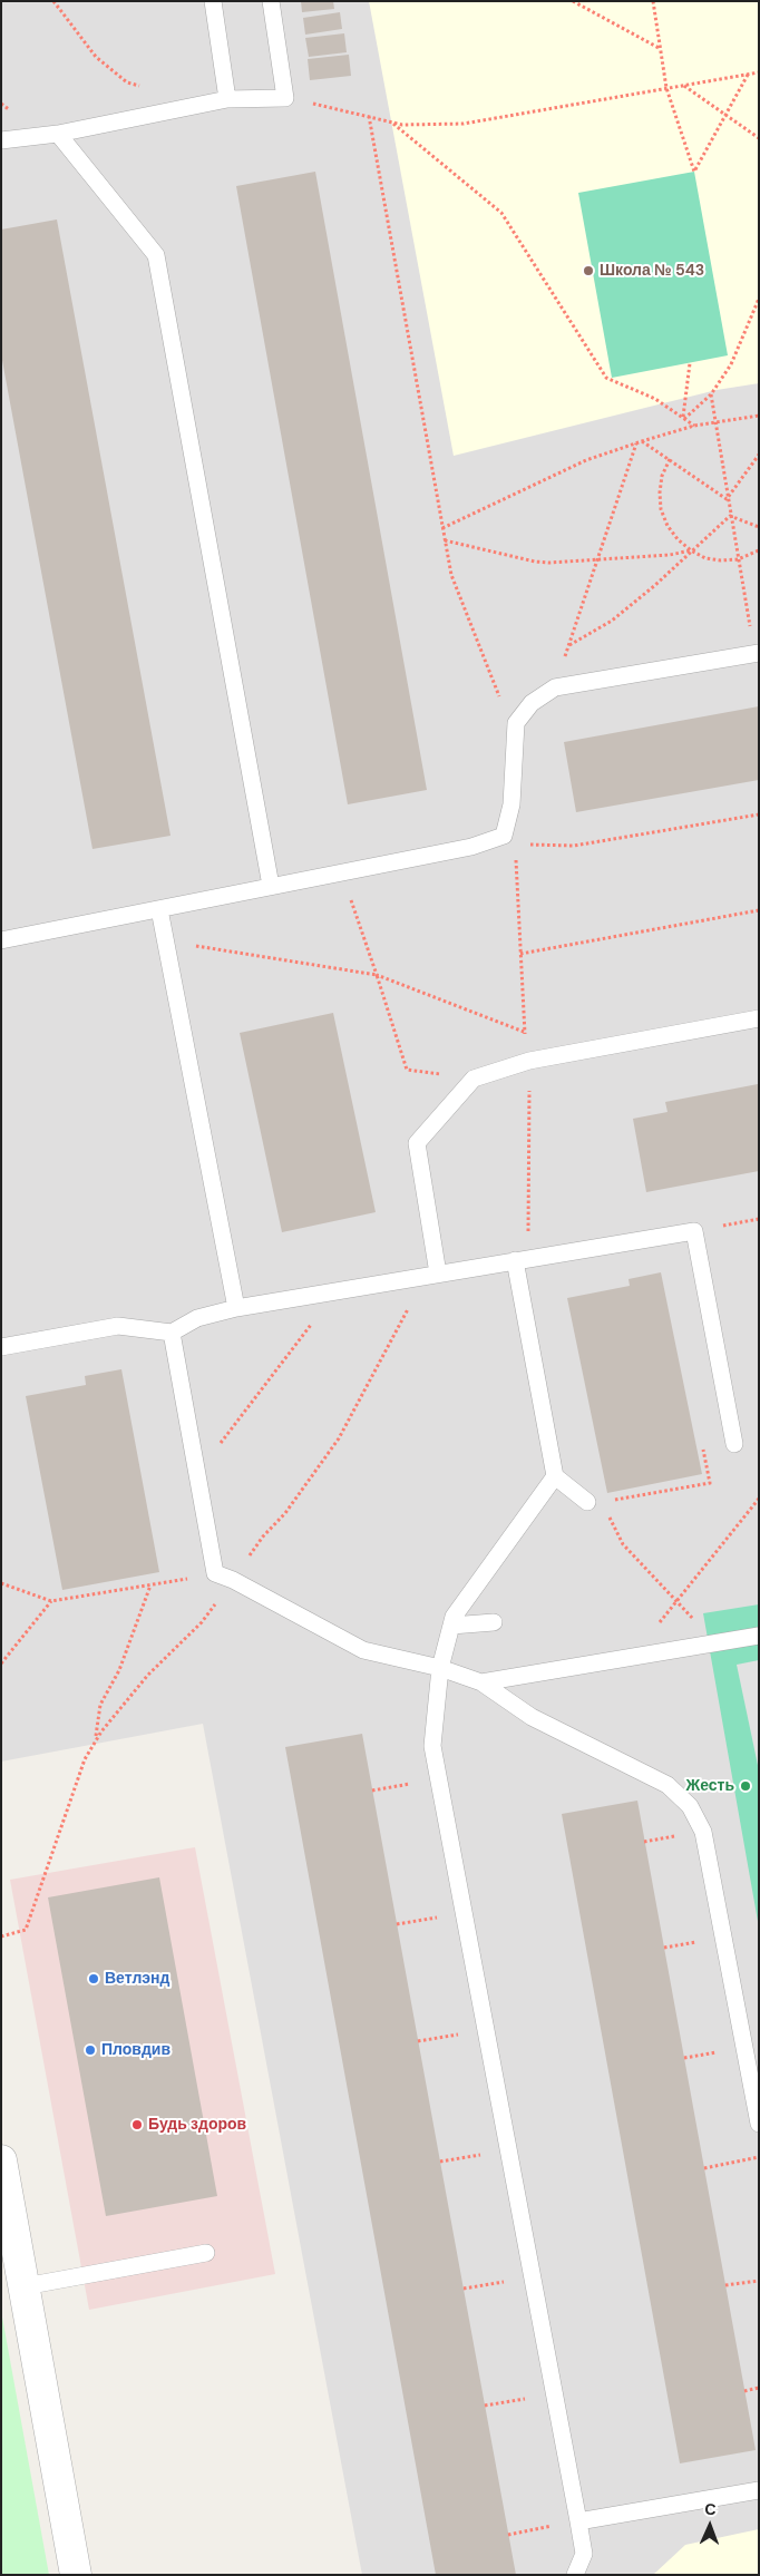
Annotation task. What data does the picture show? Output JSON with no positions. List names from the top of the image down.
{
  "places": [
    "Школа № 543",
    "Жесть",
    "Ветлэнд",
    "Пловдив",
    "Будь здоров"
  ],
  "north": "top"
}
